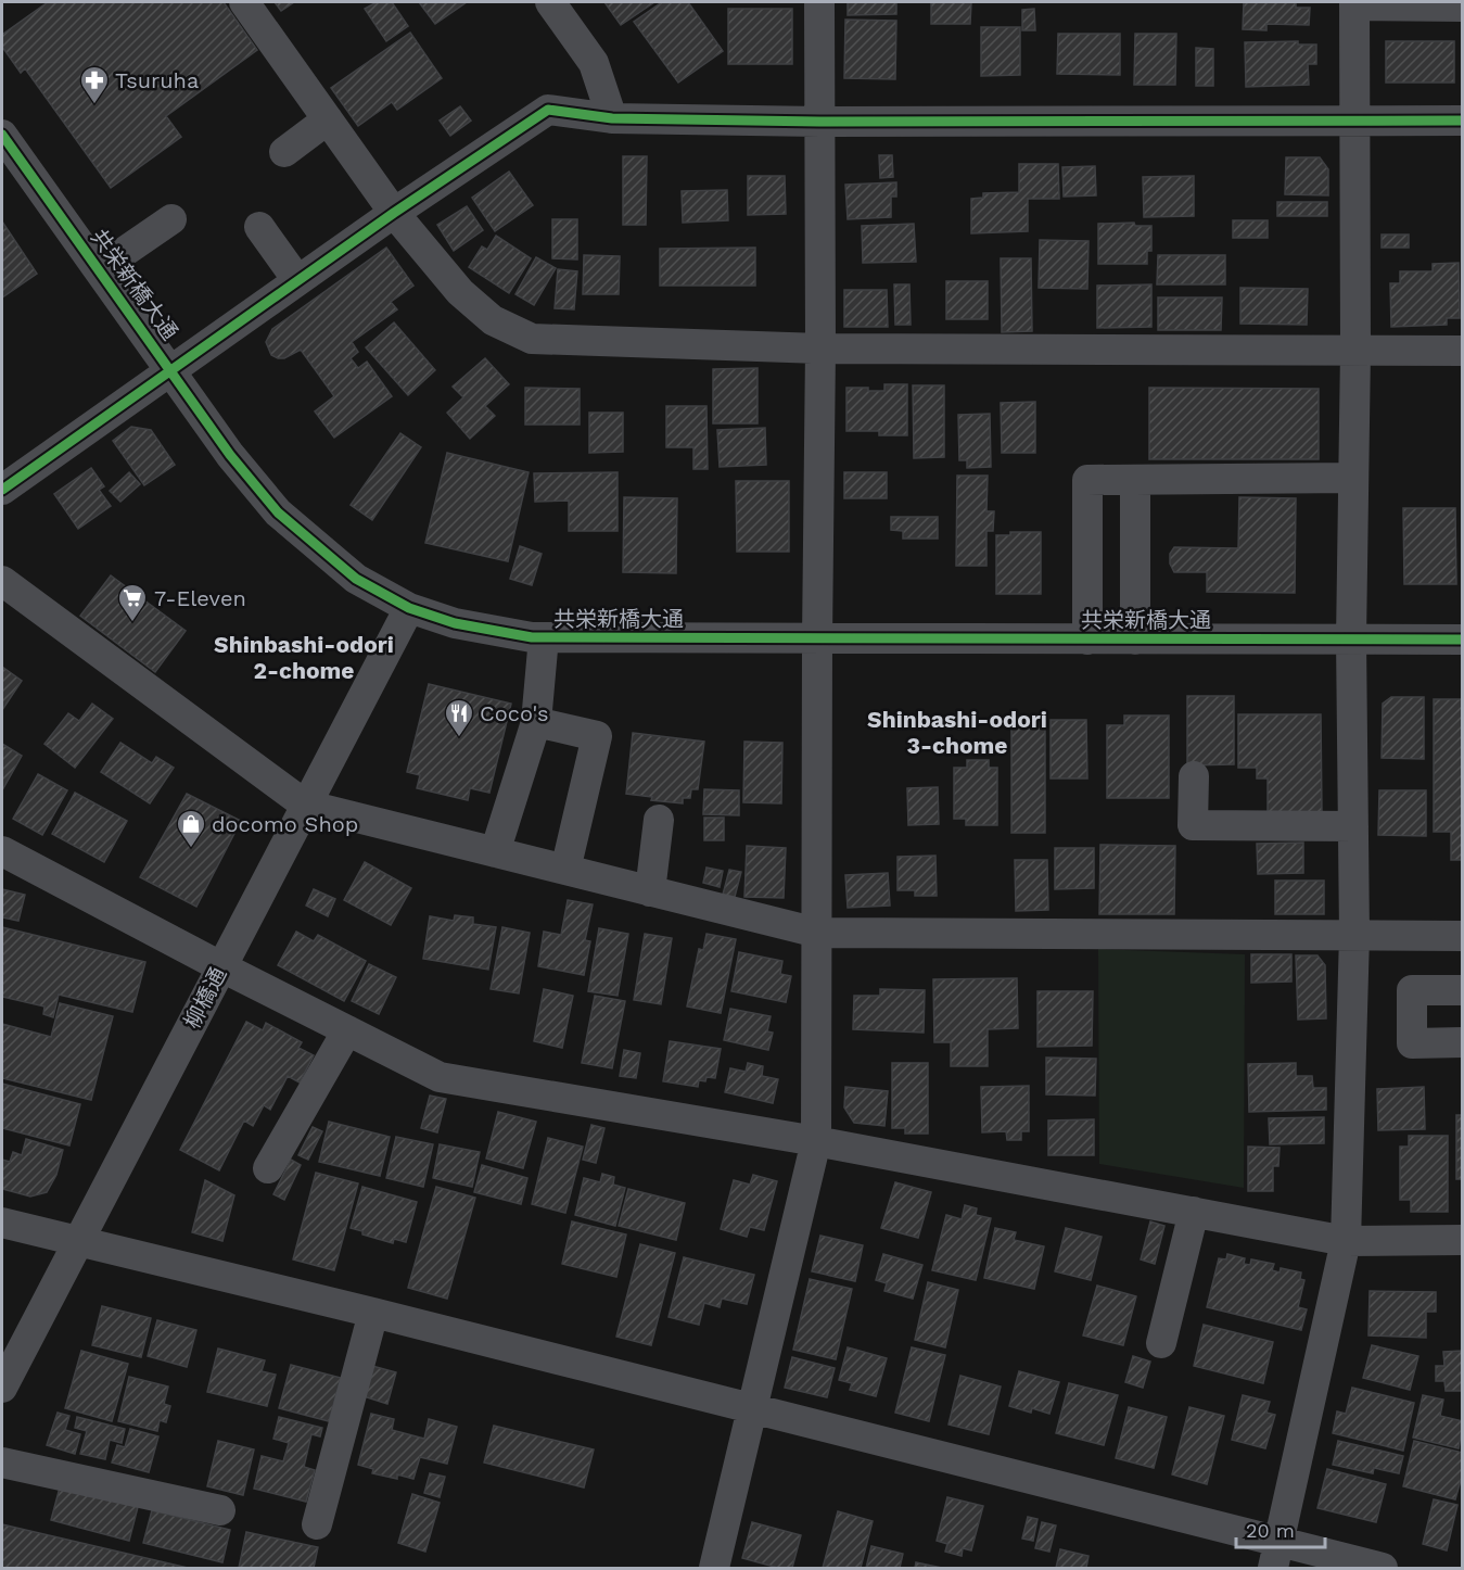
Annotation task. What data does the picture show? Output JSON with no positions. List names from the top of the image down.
{
  "streets": {
    "street": ["共栄新橋大通", "柳橋通"]
  },
  "crossings": [
    ["共栄新橋大通", "柳橋通"]
  ],
  "districts": ["Shinbashi-odori 2-chome", "Shinbashi-odori 3-chome"],
  "places": {
    "pharmacy": ["Tsuruha"],
    "supermarket": ["7-Eleven"],
    "restaurant": ["Coco's"],
    "shop": ["docomo Shop"]
  },
  "scale_bar": "20 m"
}
